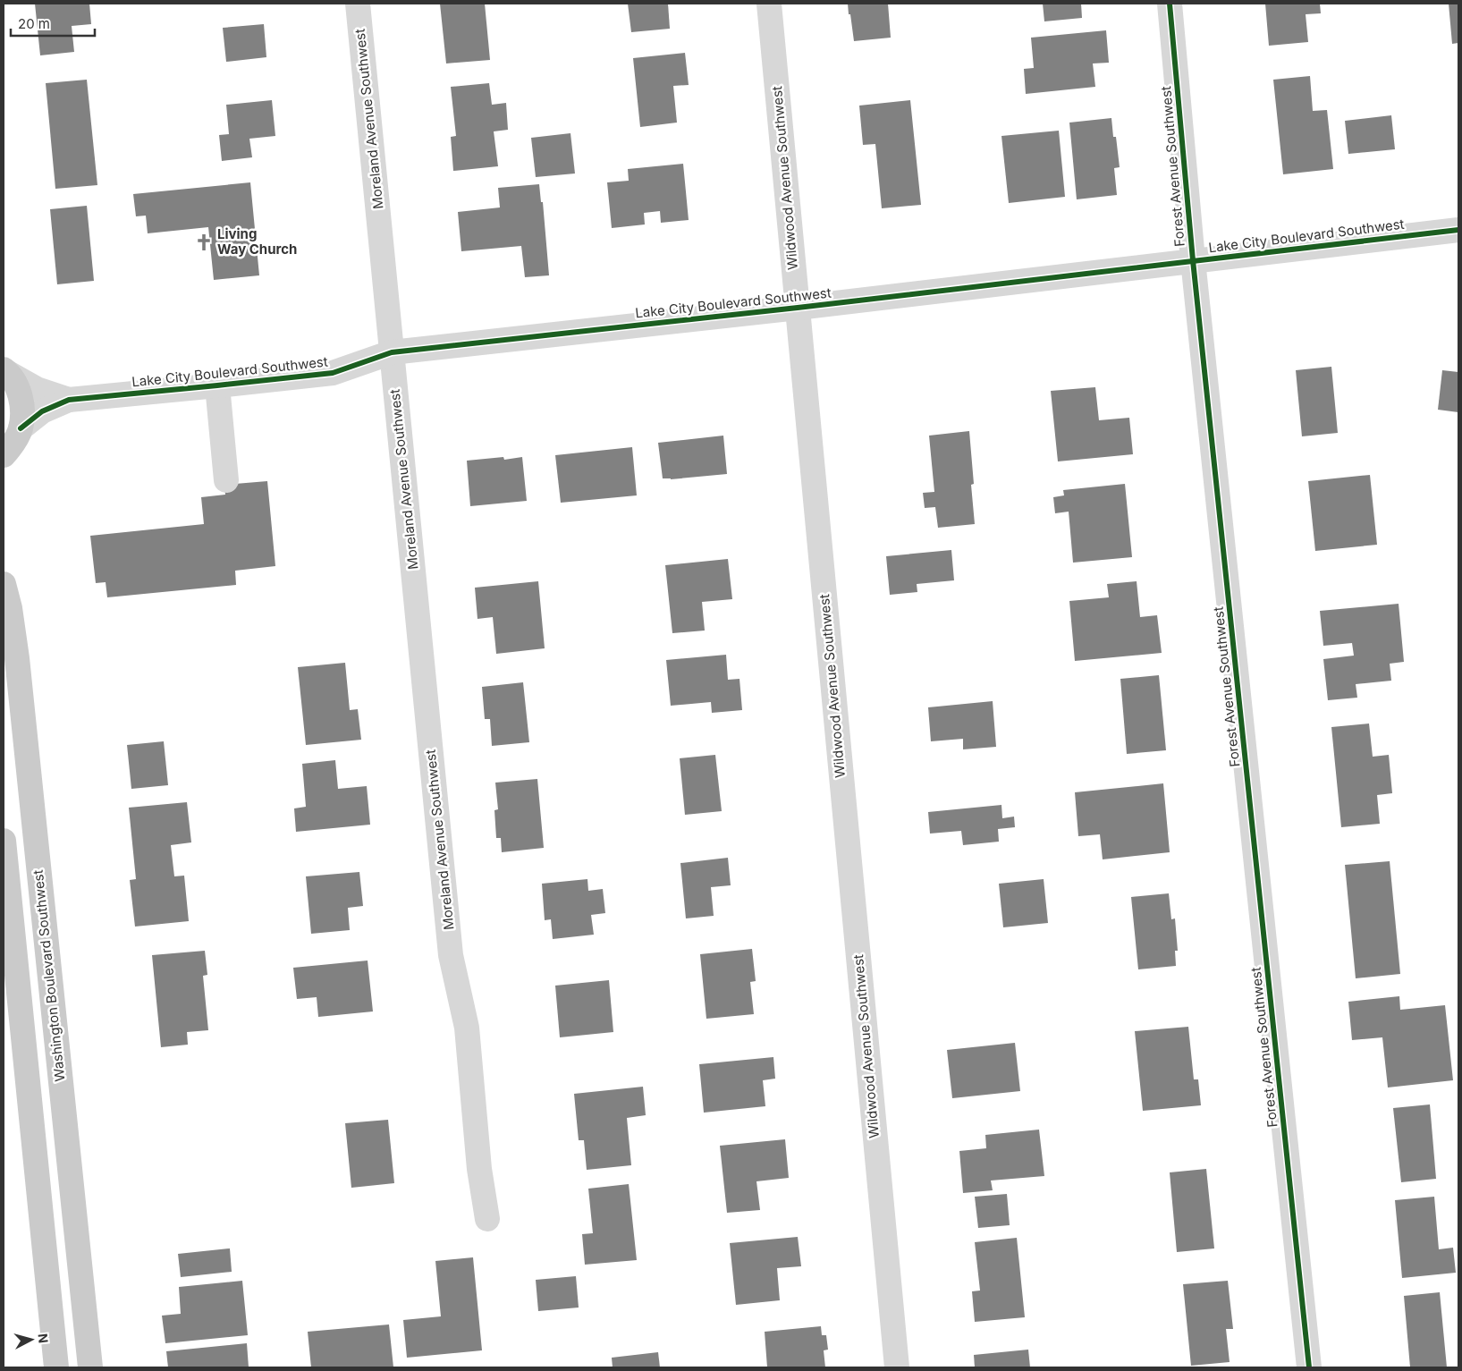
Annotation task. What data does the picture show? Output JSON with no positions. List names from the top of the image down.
{
  "streets": {
    "main road": ["Washington Boulevard Southwest"],
    "street": [
      "Moreland Avenue Southwest",
      "Forest Avenue Southwest",
      "Wildwood Avenue Southwest",
      "Lake City Boulevard Southwest"
    ]
  },
  "crossings": [
    ["Moreland Avenue Southwest", "Lake City Boulevard Southwest"],
    ["Forest Avenue Southwest", "Lake City Boulevard Southwest"],
    ["Wildwood Avenue Southwest", "Lake City Boulevard Southwest"]
  ],
  "places": {
    "church": ["Living Way Church"]
  },
  "scale_bar": "20 m",
  "north": "right"
}
